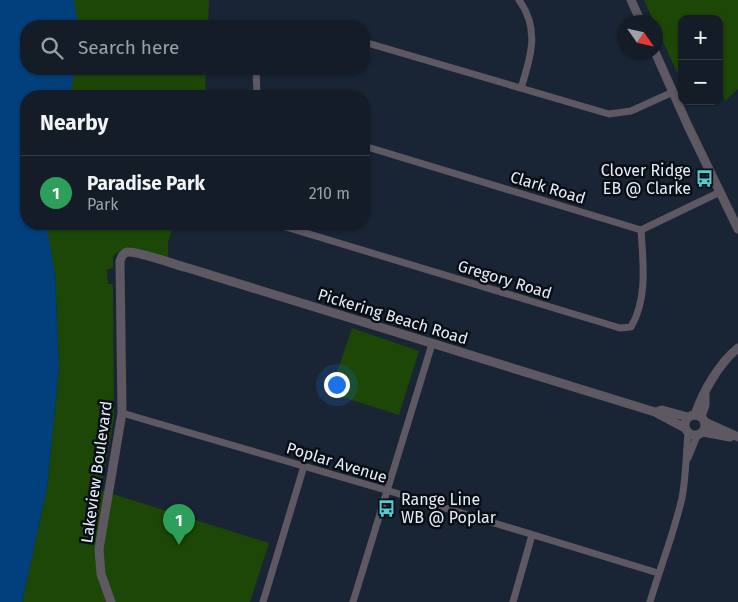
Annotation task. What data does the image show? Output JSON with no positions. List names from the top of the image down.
{
  "streets": {
    "street": [
      "Clark Road",
      "Gregory Road",
      "Pickering Beach Road",
      "Poplar Avenue",
      "Lakeview Boulevard"
    ]
  },
  "crossings": [
    ["Clark Road", "Gregory Road"],
    ["Pickering Beach Road", "Lakeview Boulevard"],
    ["Poplar Avenue", "Lakeview Boulevard"]
  ],
  "places": {
    "bus stop": ["Clover Ridge EB @ Clarke", "Range Line WB @ Poplar"]
  },
  "north": "bottom right",
  "page": {
    "map_buttons": ["+", "−"],
    "search": "Search here",
    "heading": "Nearby",
    "list": [
      {
        "mark": "1",
        "name": "Paradise Park",
        "note": "Park",
        "value": "210 m"
      }
    ],
    "pins": "1"
  }
}
